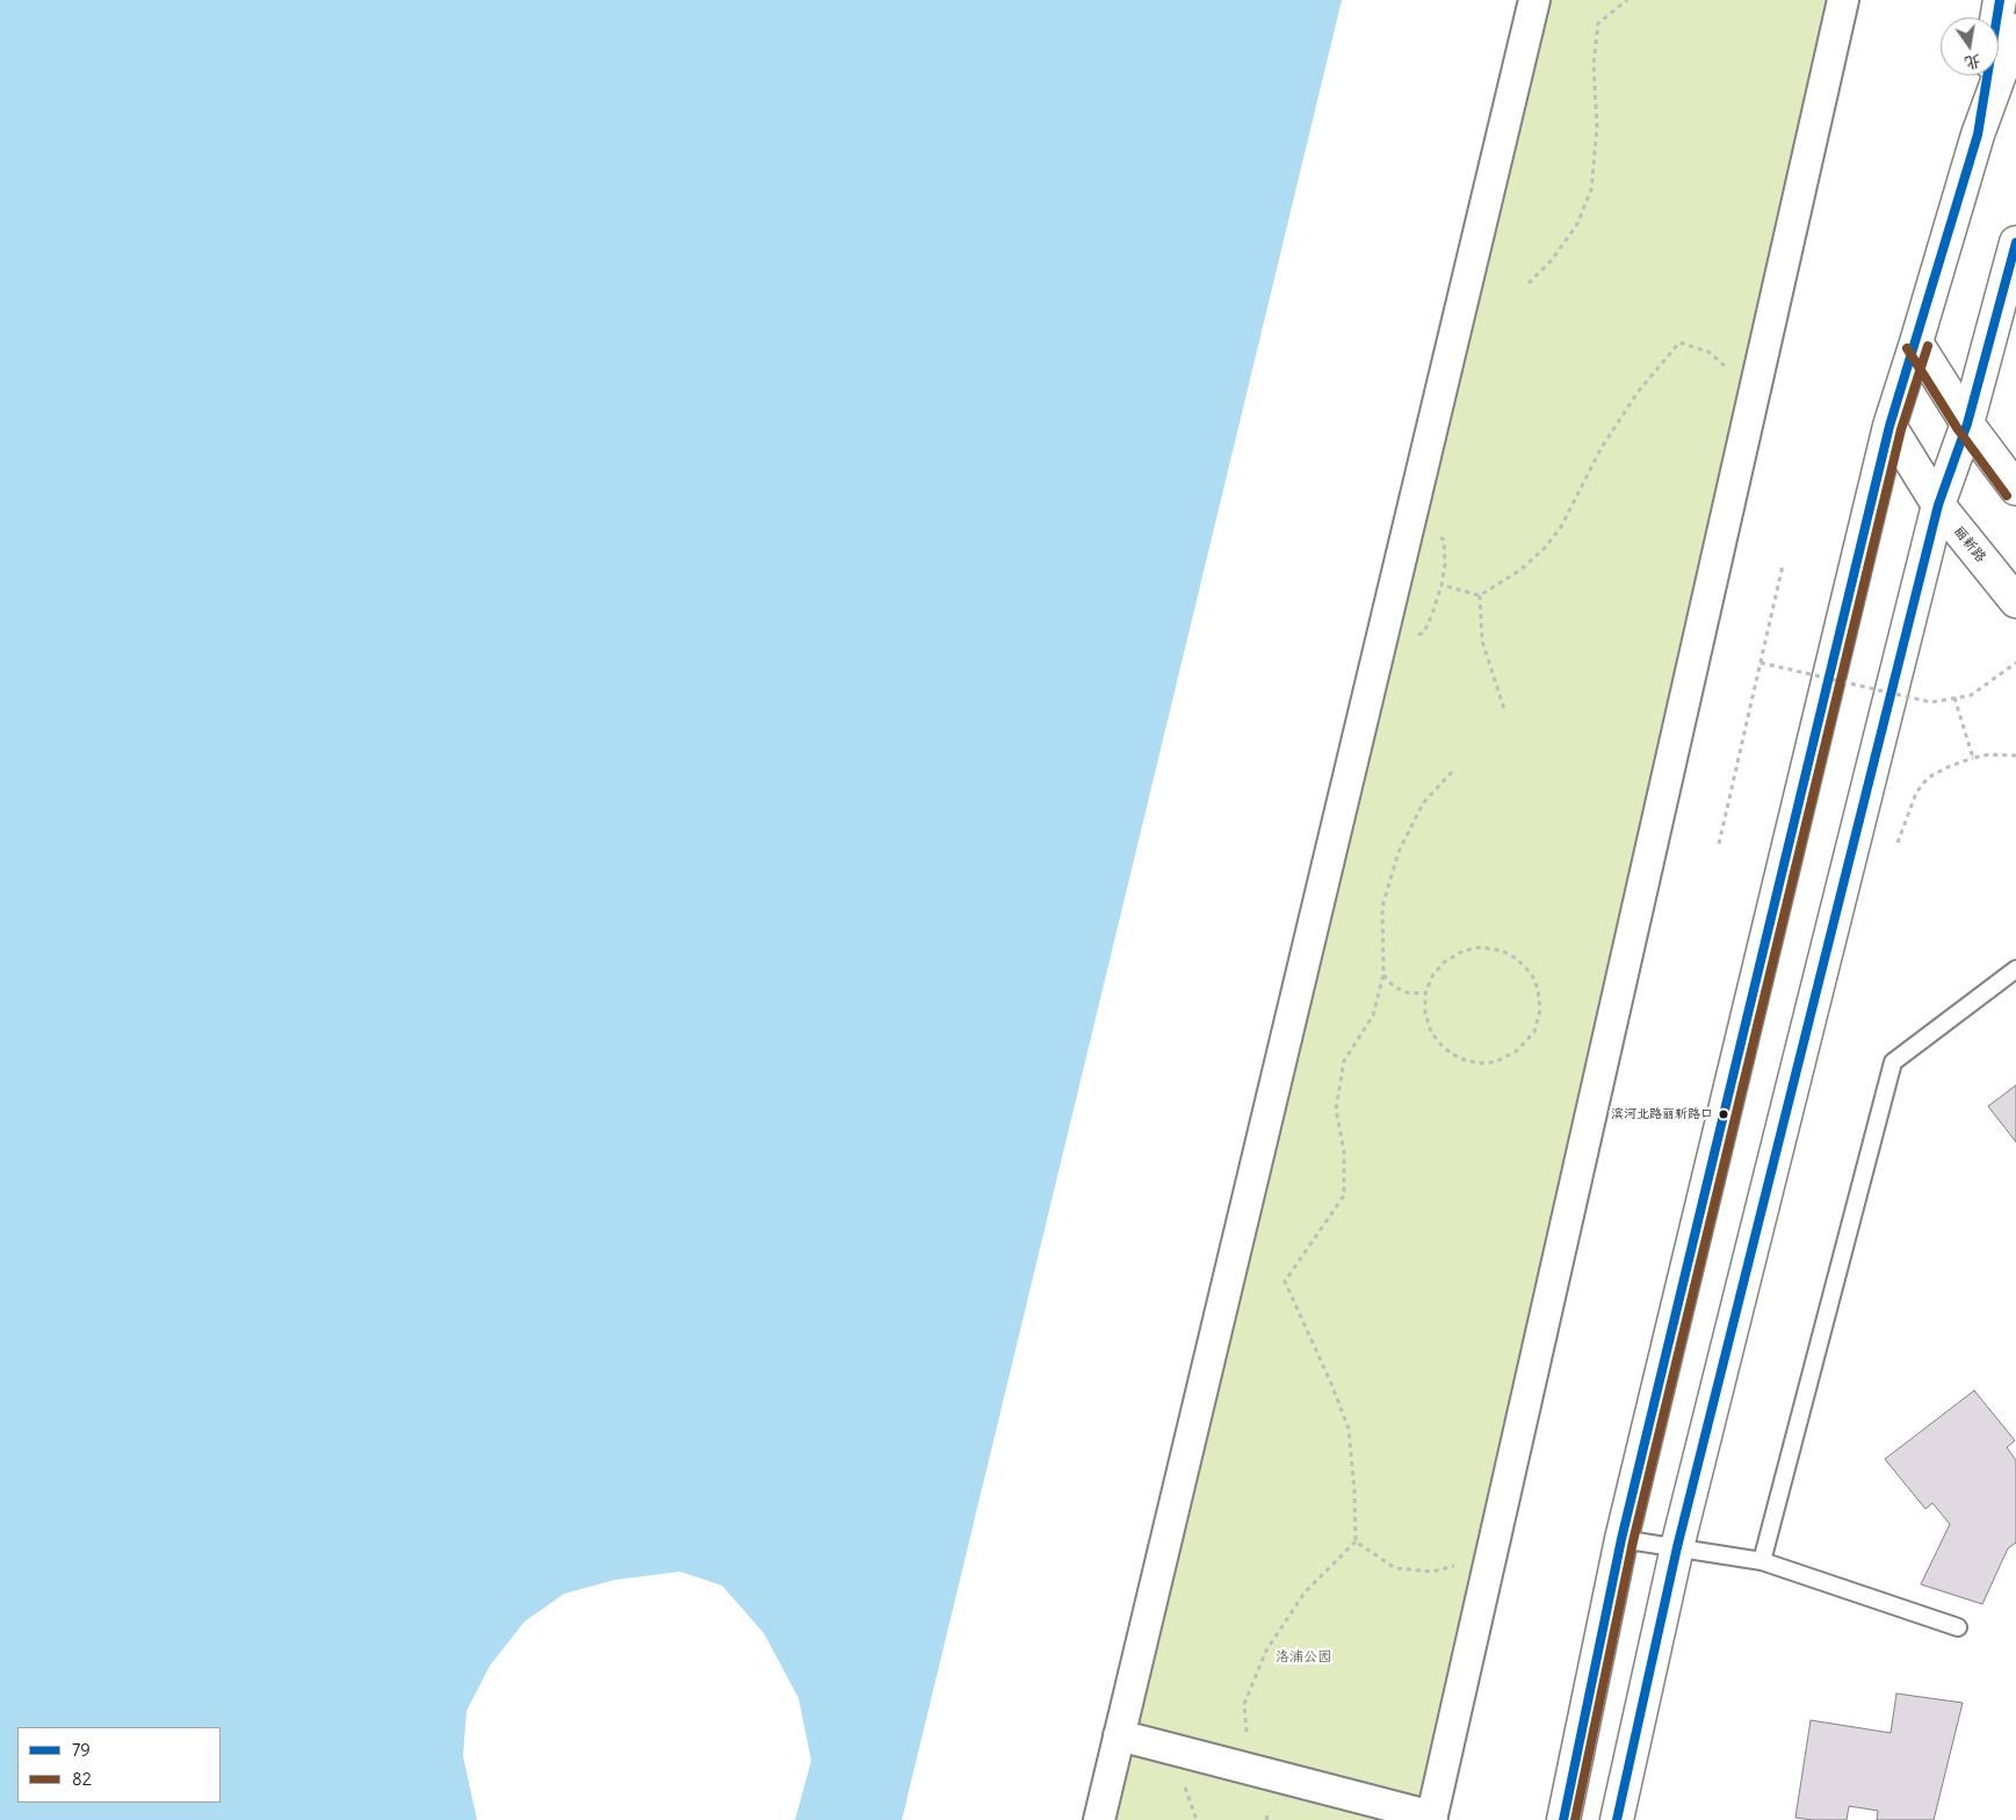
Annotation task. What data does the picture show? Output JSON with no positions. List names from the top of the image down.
{
  "streets": {
    "main road": ["丽新路"]
  },
  "parks": ["洛浦公园"],
  "places": ["滨河北路丽新路口"],
  "lines": ["transit line 79", "transit line 82"],
  "legend": ["79", "82"],
  "north": "bottom"
}
